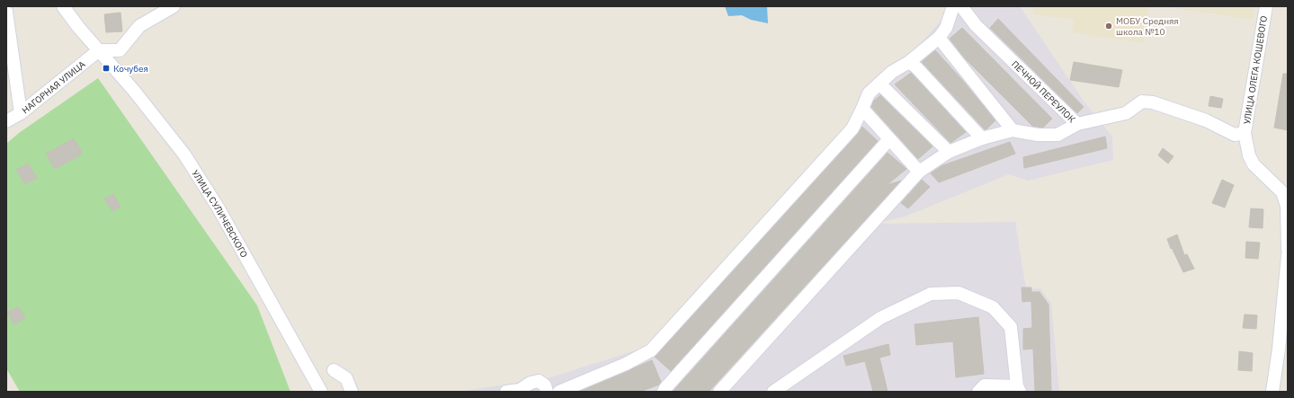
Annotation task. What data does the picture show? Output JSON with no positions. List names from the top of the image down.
{
  "streets": {
    "street": [
      "УЛИЦА ОЛЕГА КОШЕВОГО",
      "НАГОРНАЯ УЛИЦА",
      "ПЕЧНОЙ ПЕРЕУЛОК",
      "УЛИЦА СУЛИЧЕВСКОГО"
    ]
  },
  "crossings": [
    ["УЛИЦА ОЛЕГА КОШЕВОГО", "ПЕЧНОЙ ПЕРЕУЛОК"],
    ["НАГОРНАЯ УЛИЦА", "УЛИЦА СУЛИЧЕВСКОГО"]
  ],
  "places": {
    "other": ["МОБУ Средняя школа №10"],
    "transit": ["Кочубея"]
  }
}
